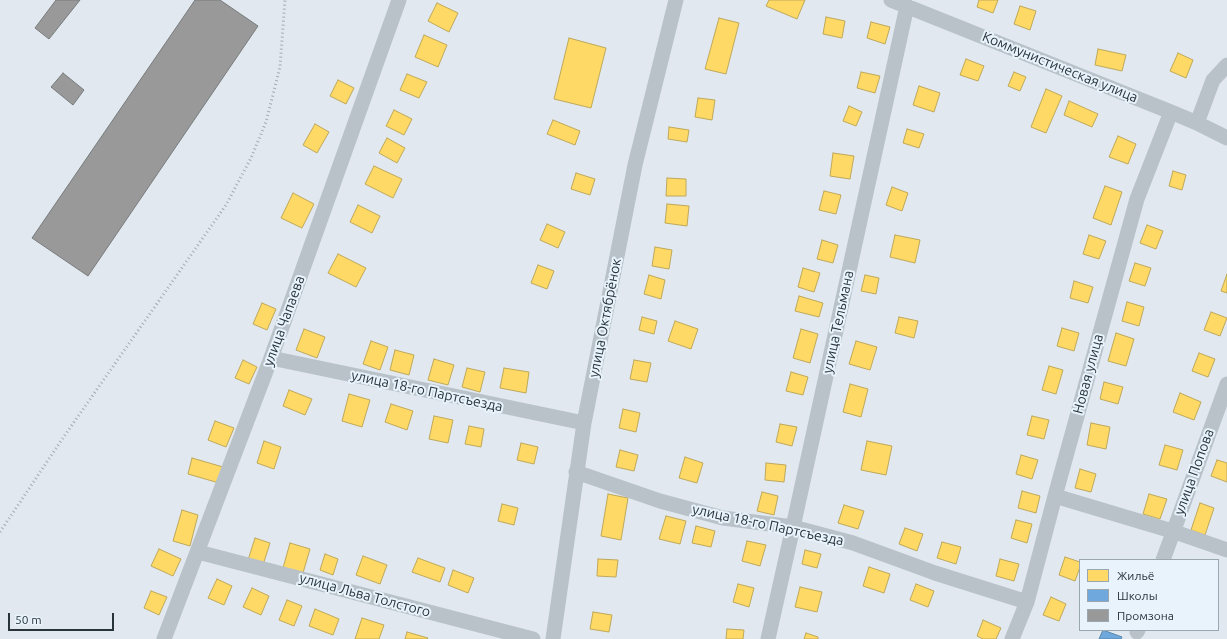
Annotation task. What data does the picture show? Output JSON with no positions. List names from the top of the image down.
{
  "streets": {
    "street": [
      "Коммунистическая улица",
      "улица Октябрёнок",
      "улица Чапаева",
      "улица Тельмана",
      "Новая улица",
      "улица 18-го Партсъезда",
      "улица Попова",
      "улица Льва Толстого"
    ]
  },
  "crossings": [
    ["Коммунистическая улица", "улица Тельмана"],
    ["Коммунистическая улица", "Новая улица"],
    ["улица Октябрёнок", "улица 18-го Партсъезда"],
    ["улица Чапаева", "улица 18-го Партсъезда"],
    ["улица Чапаева", "улица Льва Толстого"],
    ["улица Тельмана", "улица 18-го Партсъезда"],
    ["Новая улица", "улица 18-го Партсъезда"]
  ],
  "legend": ["Жильё", "Школы", "Промзона"],
  "scale_bar": "50 m"
}
